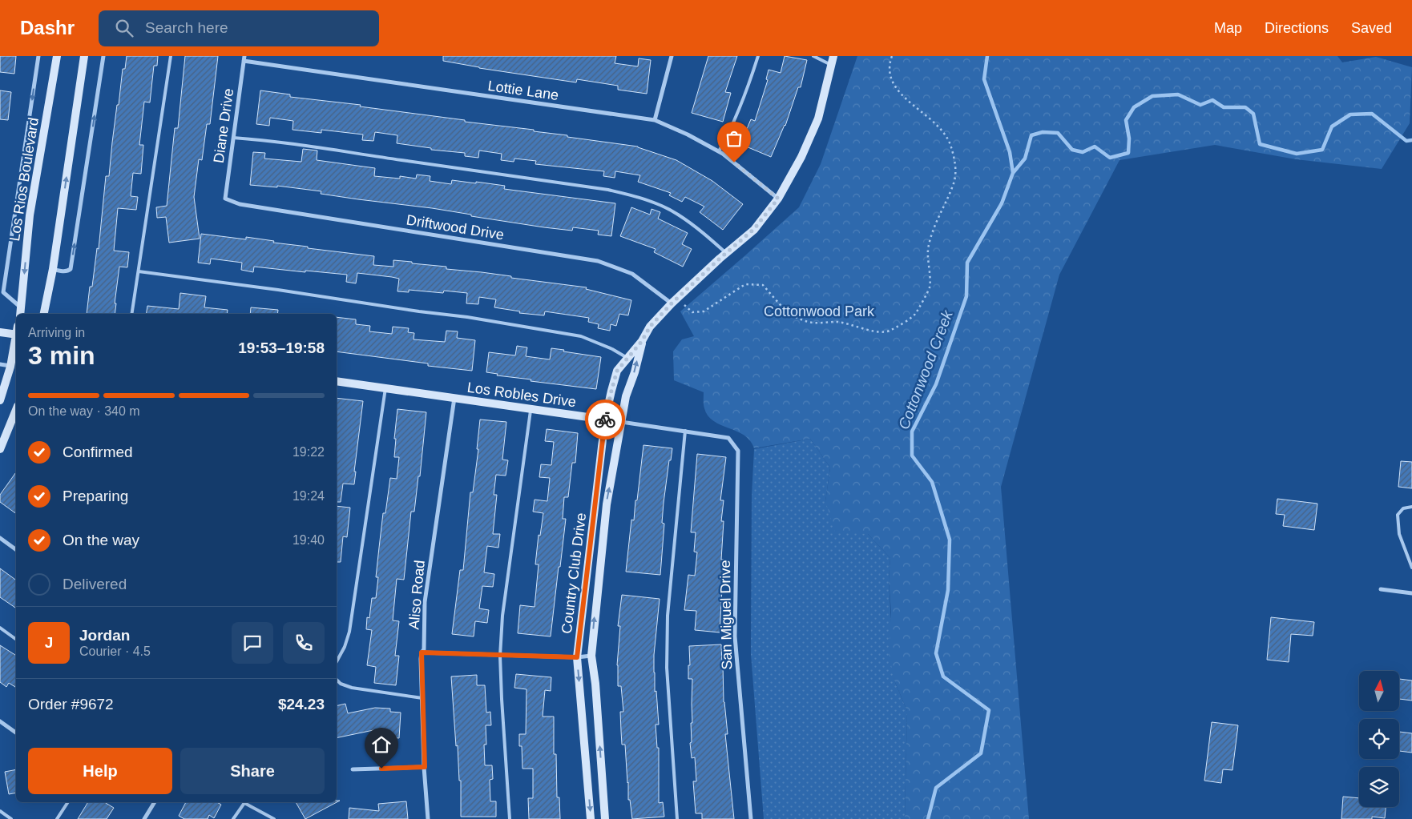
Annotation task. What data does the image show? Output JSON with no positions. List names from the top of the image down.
{
  "streets": {
    "street": [
      "Lottie Lane",
      "Diane Drive",
      "Los Rios Boulevard",
      "Driftwood Drive",
      "Los Robles Drive",
      "Country Club Drive",
      "Aliso Road",
      "San Miguel Drive"
    ]
  },
  "crossings": [
    ["Lottie Lane", "Diane Drive"],
    ["Lottie Lane", "Country Club Drive"],
    ["Diane Drive", "Driftwood Drive"],
    ["Driftwood Drive", "Country Club Drive"],
    ["Los Robles Drive", "Country Club Drive"],
    ["Los Robles Drive", "Aliso Road"],
    ["Los Robles Drive", "San Miguel Drive"]
  ],
  "water": ["Cottonwood Creek"],
  "parks": ["Cottonwood Park"],
  "north": "top",
  "page": {
    "header": "Dashr",
    "search": "Search here",
    "nav": ["Map", "Directions", "Saved"],
    "heading": ["3 min", "Arriving in", "19:53–19:58"],
    "panel": [
      "Jordan",
      "Courier · 4.5",
      "Order #9672",
      "$24.23"
    ],
    "bar": "On the way · 340 m",
    "list": [
      ["Confirmed", "19:22"],
      ["Preparing", "19:24"],
      ["On the way", "19:40"],
      "Delivered"
    ],
    "round": "J",
    "buttons": ["Help", "Share"]
  }
}
